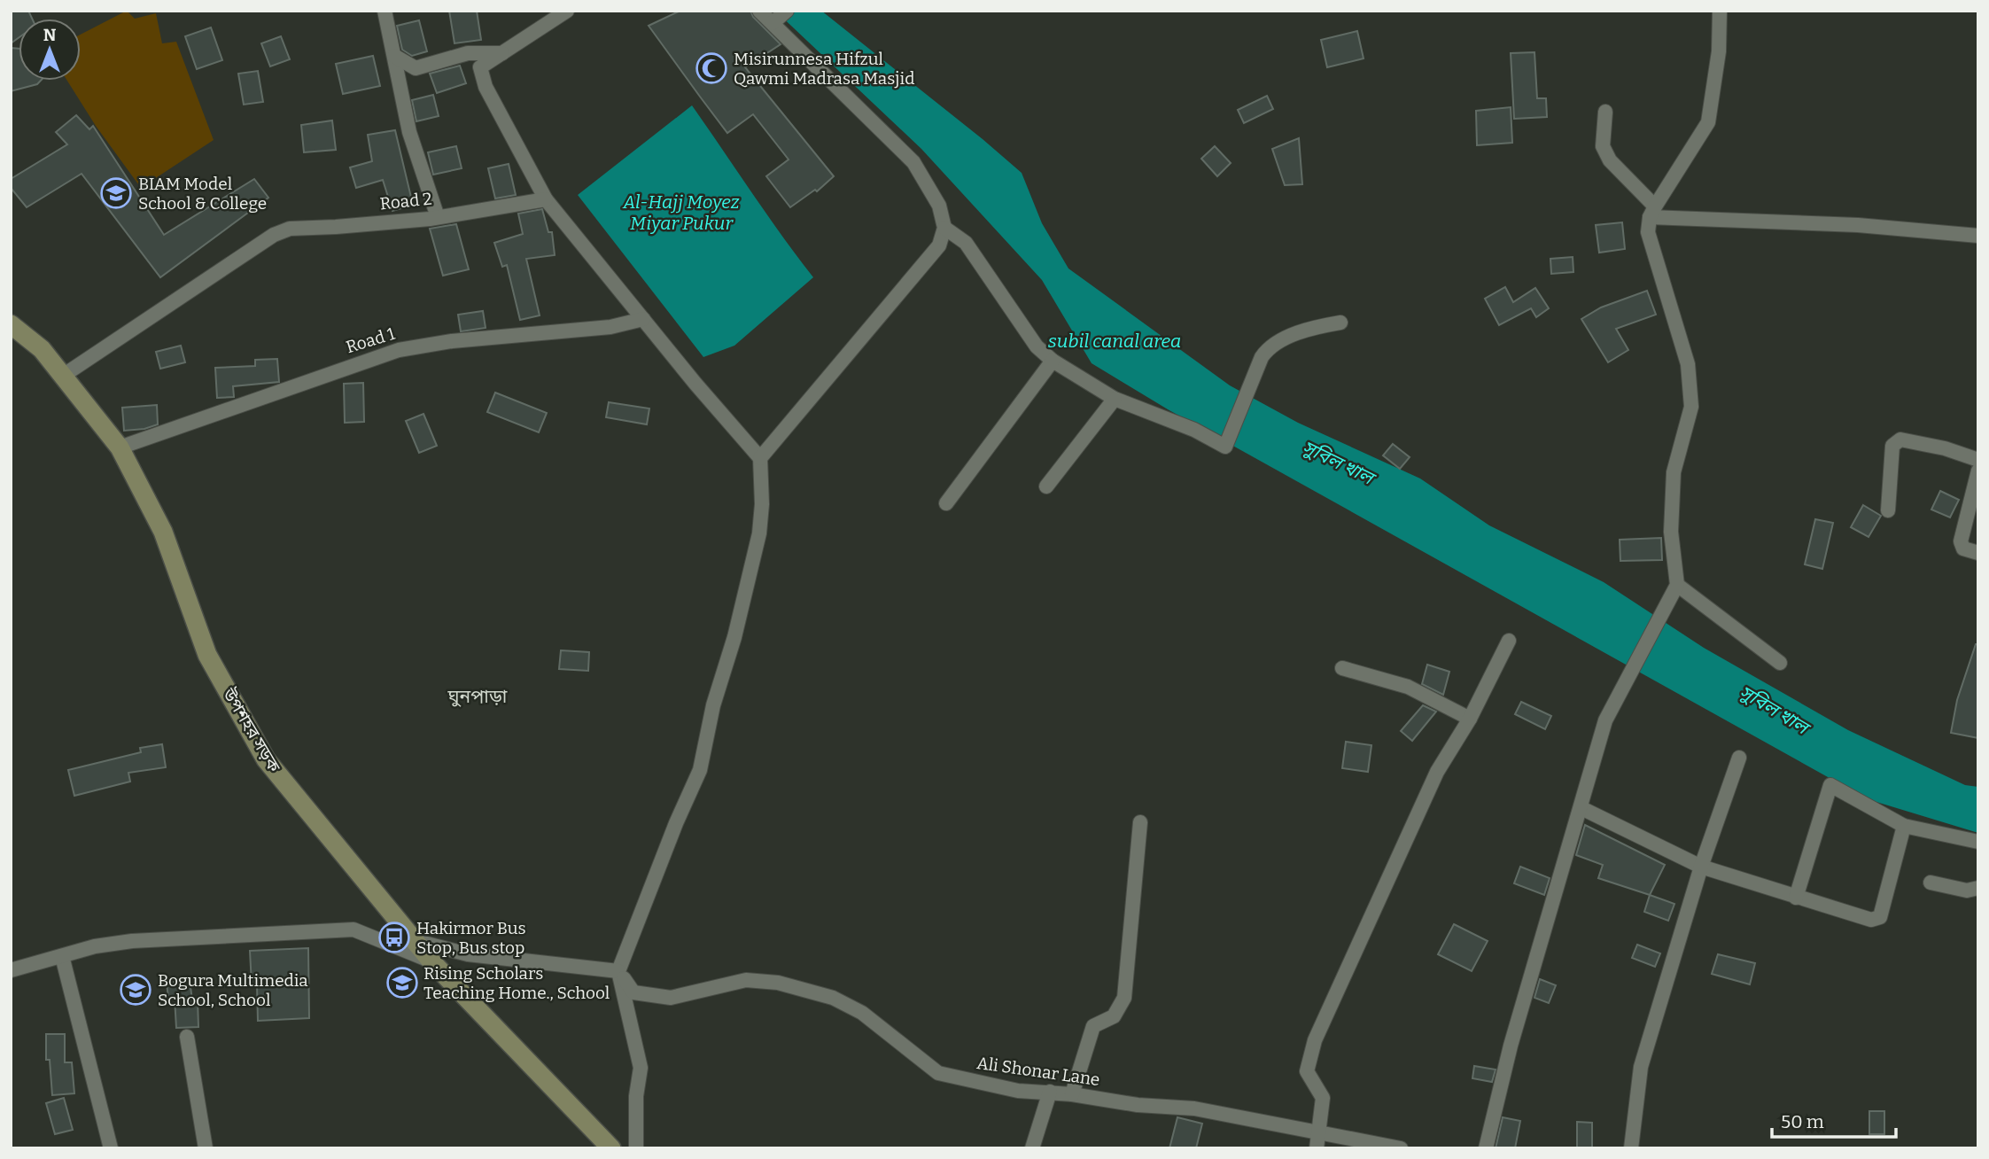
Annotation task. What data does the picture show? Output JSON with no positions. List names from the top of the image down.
{
  "streets": {
    "main road": ["উপশহর সড়ক"],
    "street": ["Road 2", "Road 1", "Ali Shonar Lane"]
  },
  "crossings": [
    ["Road 2", "উপশহর সড়ক"],
    ["Road 1", "উপশহর সড়ক"]
  ],
  "districts": ["ঘুনপাড়া"],
  "water": ["Al-Hajj Moyez Miyar Pukur", "subil canal area", "সুবিল খাল"],
  "places": {
    "mosque": ["Misirunnesa Hifzul Qawmi Madrasa Masjid"],
    "school or university": ["BIAM Model School & College", "Rising Scholars Teaching Home., School", "Bogura Multimedia School, School"],
    "bus stop": ["Hakirmor Bus Stop, Bus stop"]
  },
  "scale_bar": "50 m",
  "north": "top"
}
